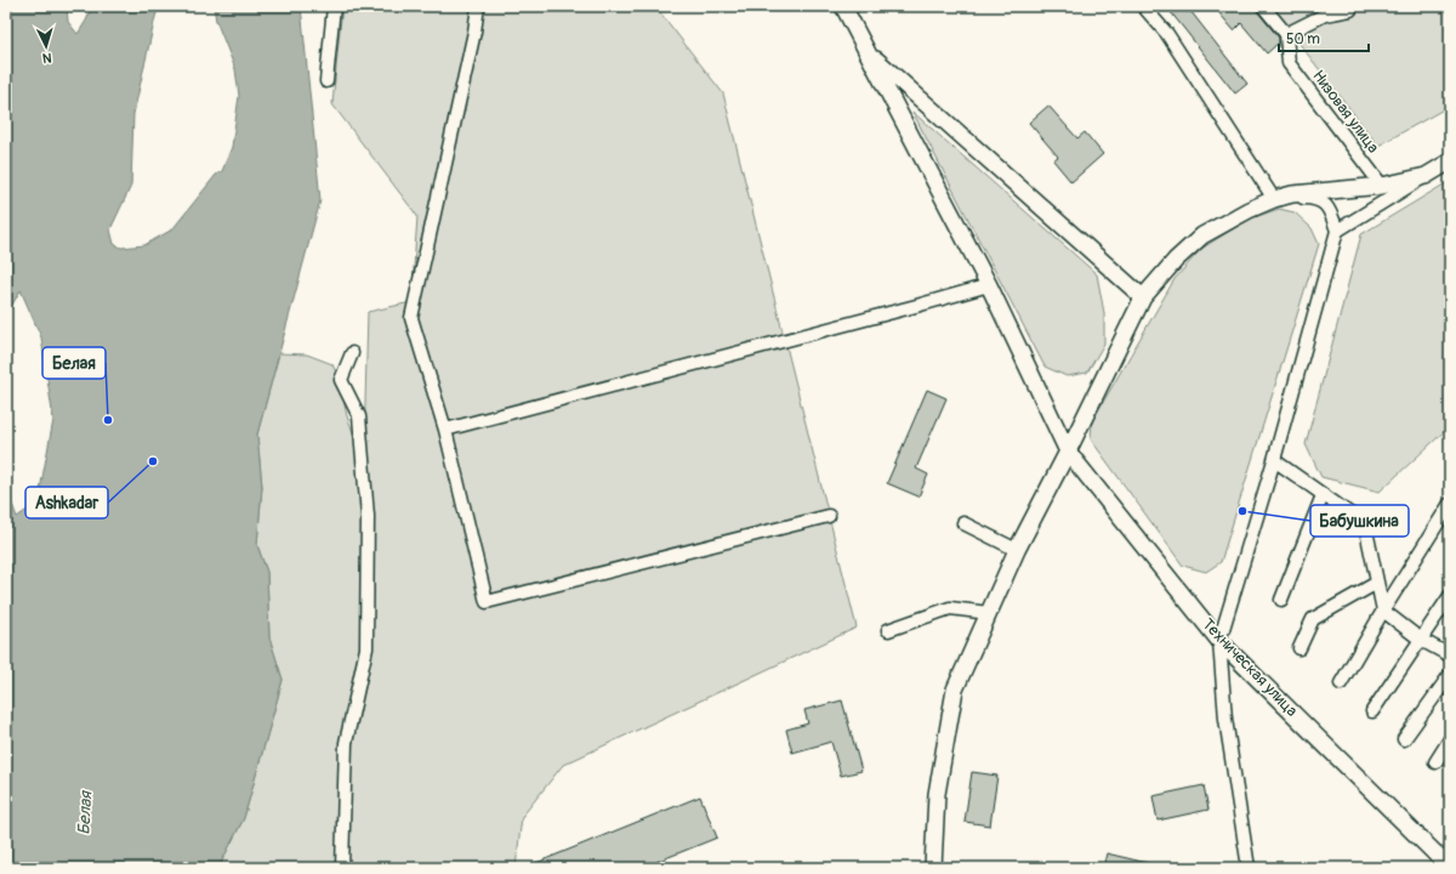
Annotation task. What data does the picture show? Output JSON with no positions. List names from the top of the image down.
{
  "streets": {
    "main road": ["Техническая улица"],
    "street": ["Низовая улица"]
  },
  "water": ["Белая"],
  "places": ["Белая", "Ashkadar", "Бабушкина"],
  "scale_bar": "50 m",
  "north": "bottom"
}
